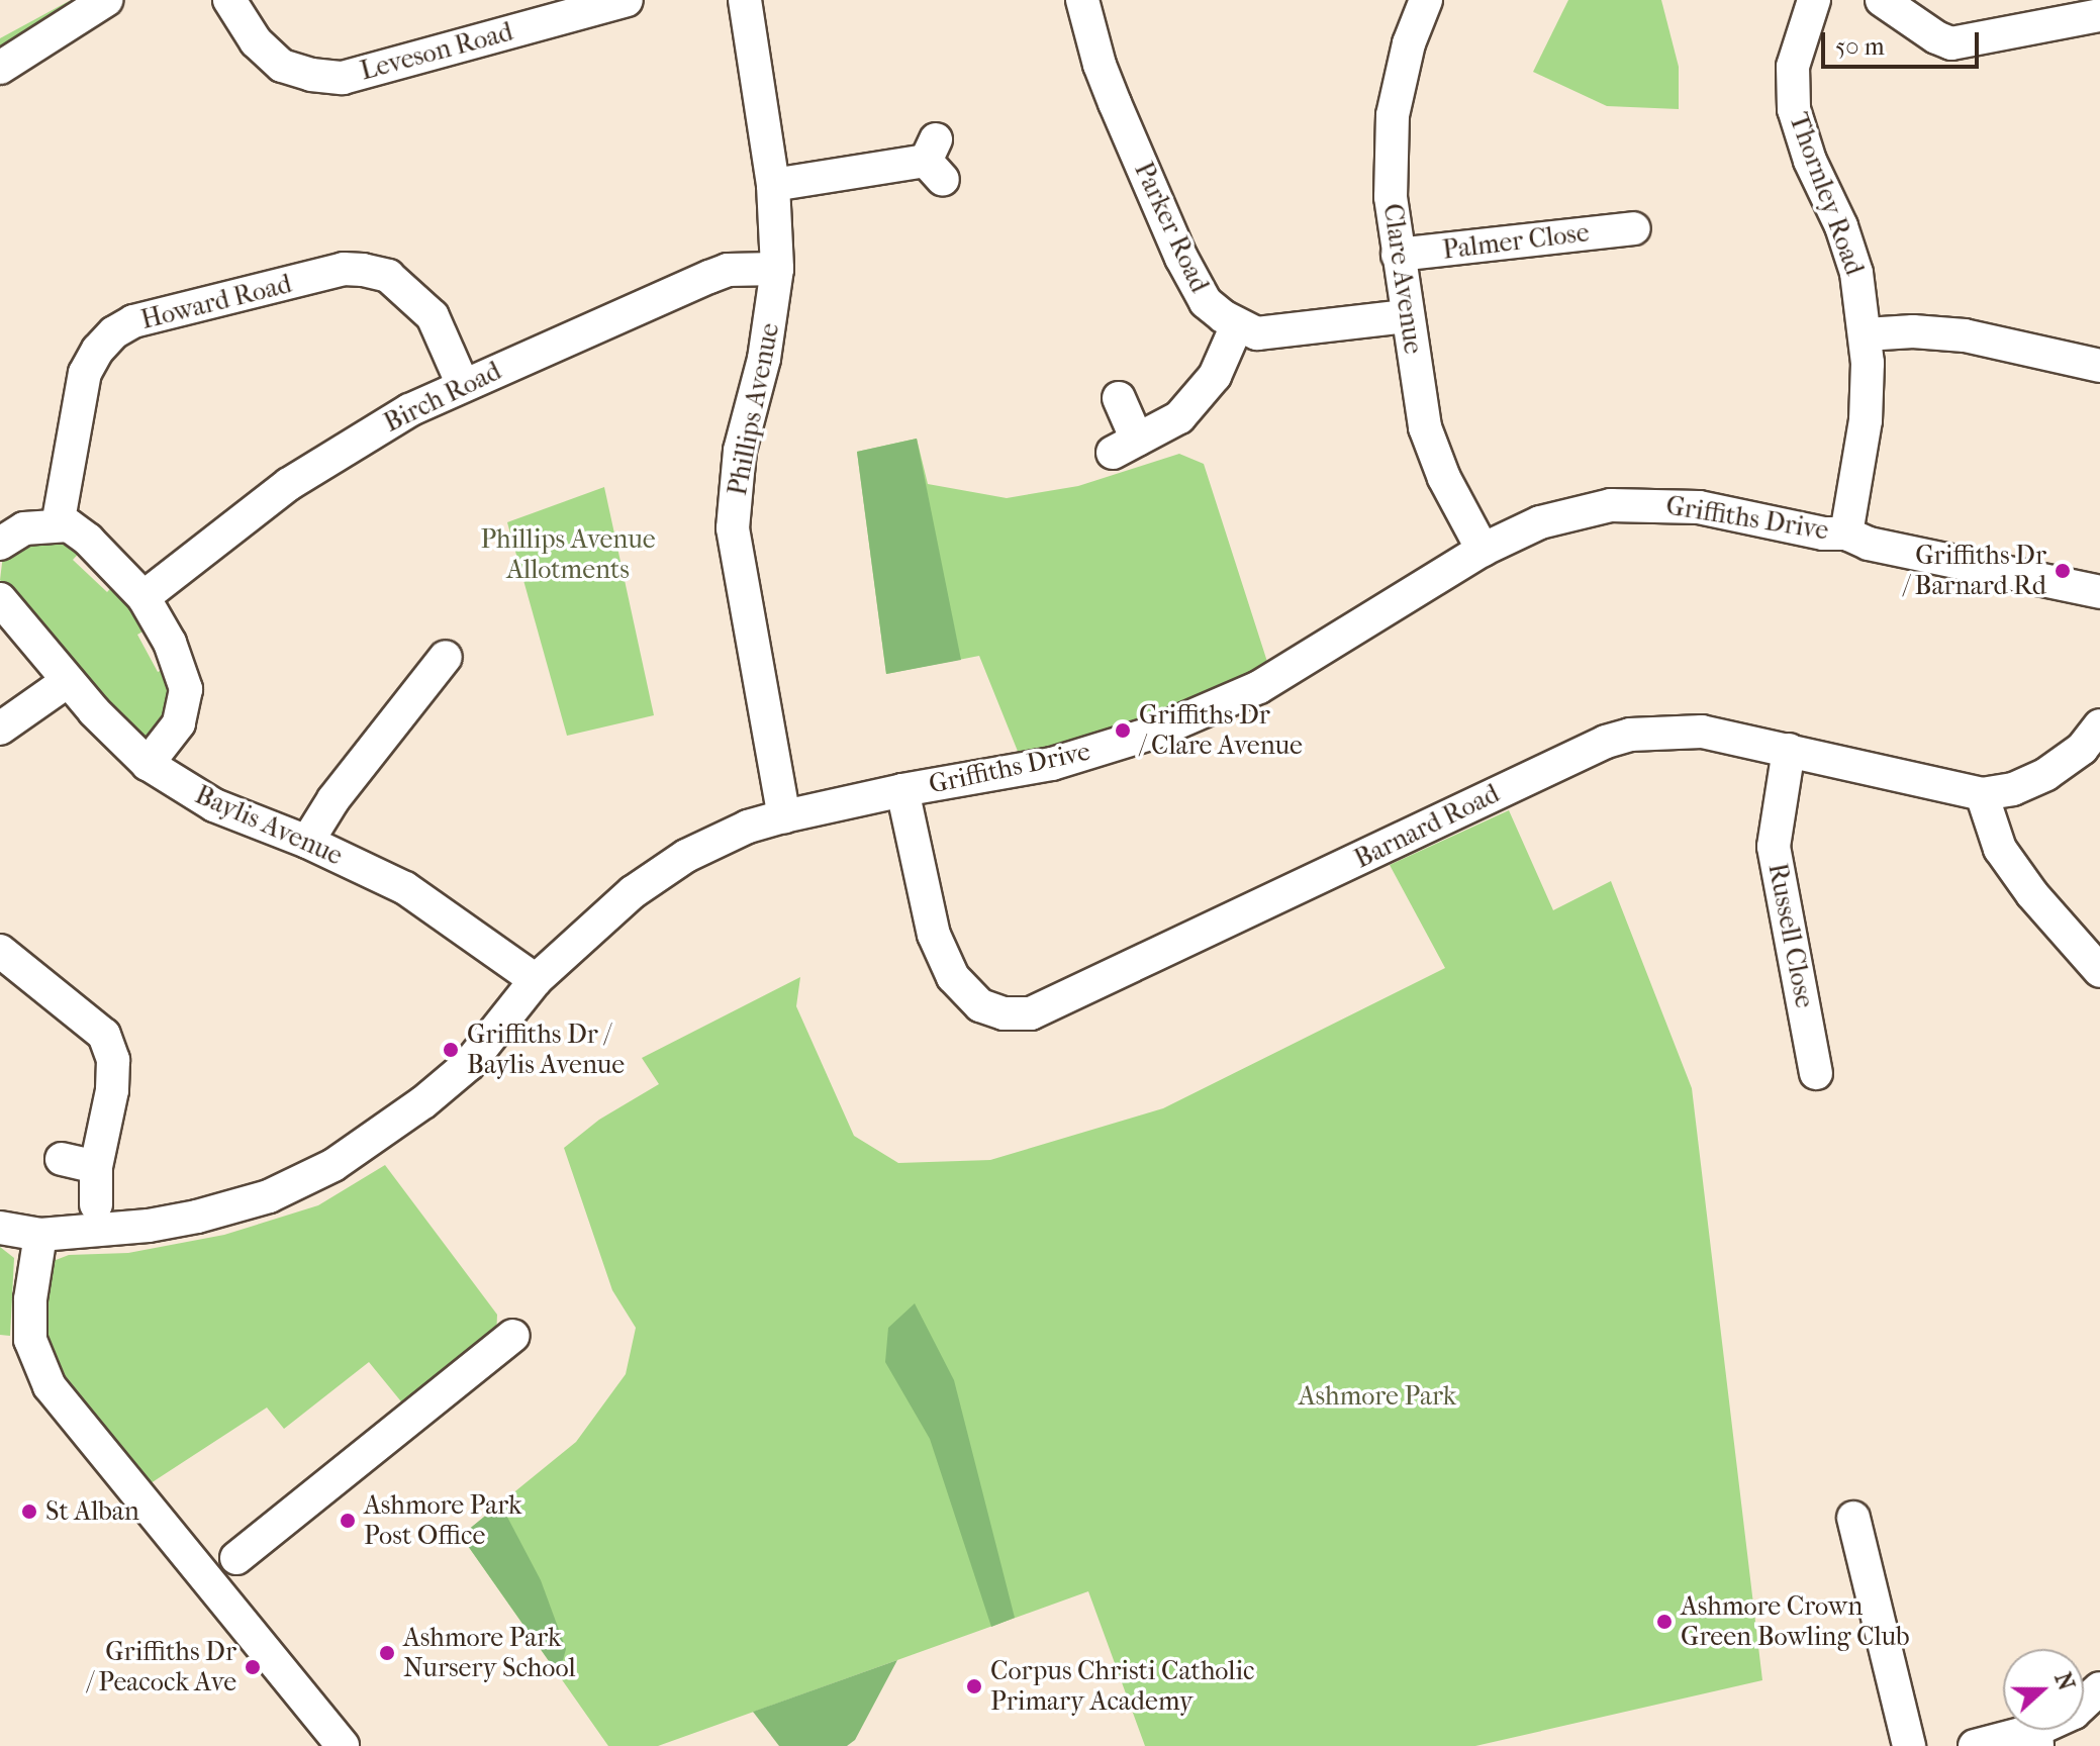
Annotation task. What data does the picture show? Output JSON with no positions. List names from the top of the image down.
{
  "streets": {
    "street": [
      "Leveson Road",
      "Thornley Road",
      "Parker Road",
      "Palmer Close",
      "Clare Avenue",
      "Howard Road",
      "Birch Road",
      "Phillips Avenue",
      "Griffiths Drive",
      "Baylis Avenue",
      "Barnard Road",
      "Russell Close"
    ]
  },
  "crossings": [
    ["Thornley Road", "Griffiths Drive"],
    ["Parker Road", "Clare Avenue"],
    ["Palmer Close", "Clare Avenue"],
    ["Clare Avenue", "Griffiths Drive"],
    ["Howard Road", "Birch Road"],
    ["Birch Road", "Phillips Avenue"],
    ["Phillips Avenue", "Griffiths Drive"],
    ["Griffiths Drive", "Baylis Avenue"],
    ["Griffiths Drive", "Barnard Road"],
    ["Barnard Road", "Russell Close"]
  ],
  "parks": ["Phillips Avenue Allotments", "Ashmore Park"],
  "places": [
    "Griffiths Dr / Barnard Rd",
    "Griffiths Dr / Clare Avenue",
    "Griffiths Dr / Baylis Avenue",
    "St Alban",
    "Ashmore Park Post Office",
    "Ashmore Crown Green Bowling Club",
    "Ashmore Park Nursery School",
    "Griffiths Dr / Peacock Ave",
    "Corpus Christi Catholic Primary Academy"
  ],
  "scale_bar": "50 m",
  "north": "right"
}
